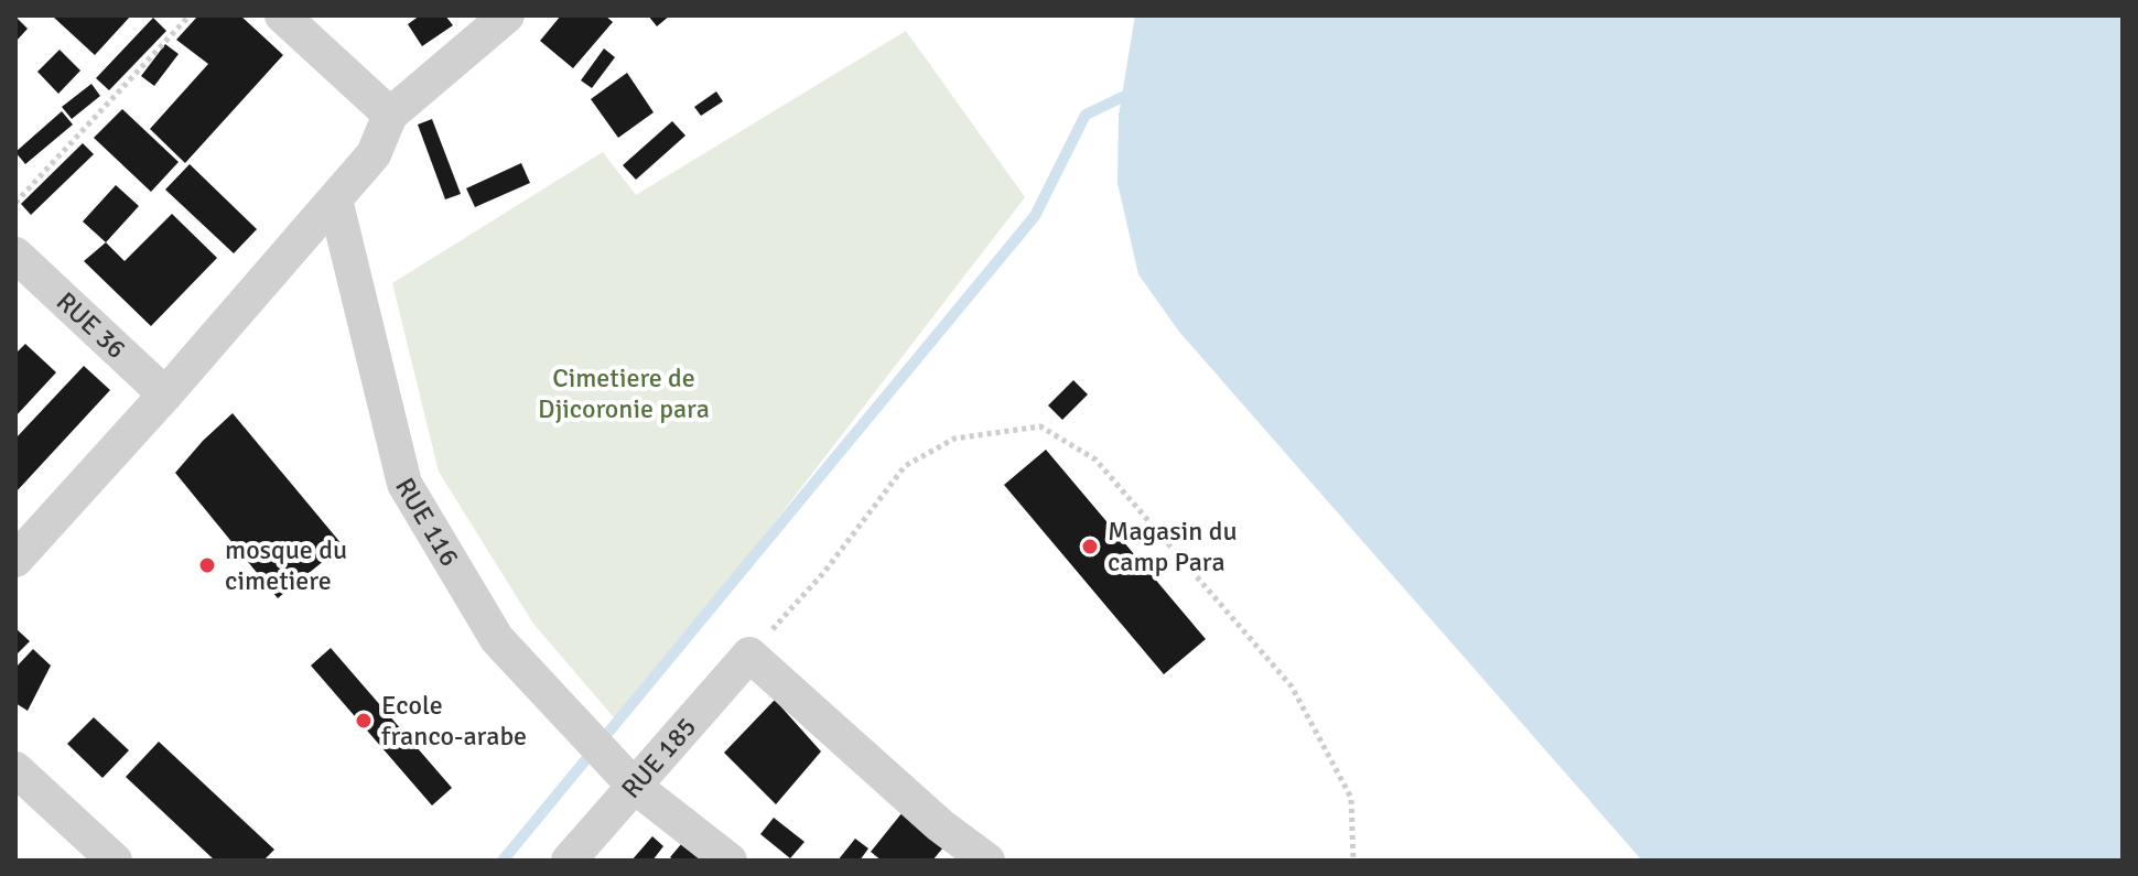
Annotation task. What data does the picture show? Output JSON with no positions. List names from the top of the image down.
{
  "streets": {
    "street": ["RUE 36", "RUE 116", "RUE 185"]
  },
  "crossings": [
    ["RUE 116", "RUE 185"]
  ],
  "parks": ["Cimetiere de Djicoronie para"],
  "places": ["Magasin du camp Para", "mosque du cimetiere", "Ecole franco-arabe"]
}
